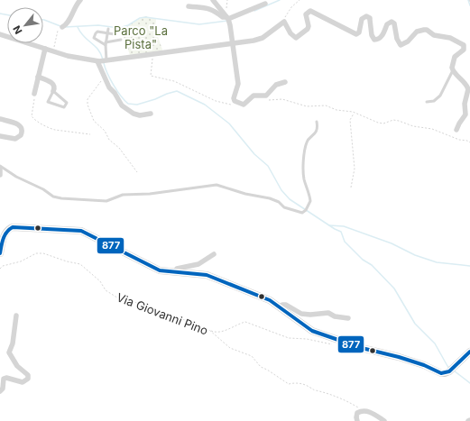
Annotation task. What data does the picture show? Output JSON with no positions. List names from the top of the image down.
{
  "streets": {
    "path": ["Via Giovanni Pino"]
  },
  "parks": ["Parco \"La Pista\""],
  "lines": ["transit line 877"],
  "north": "bottom left"
}
